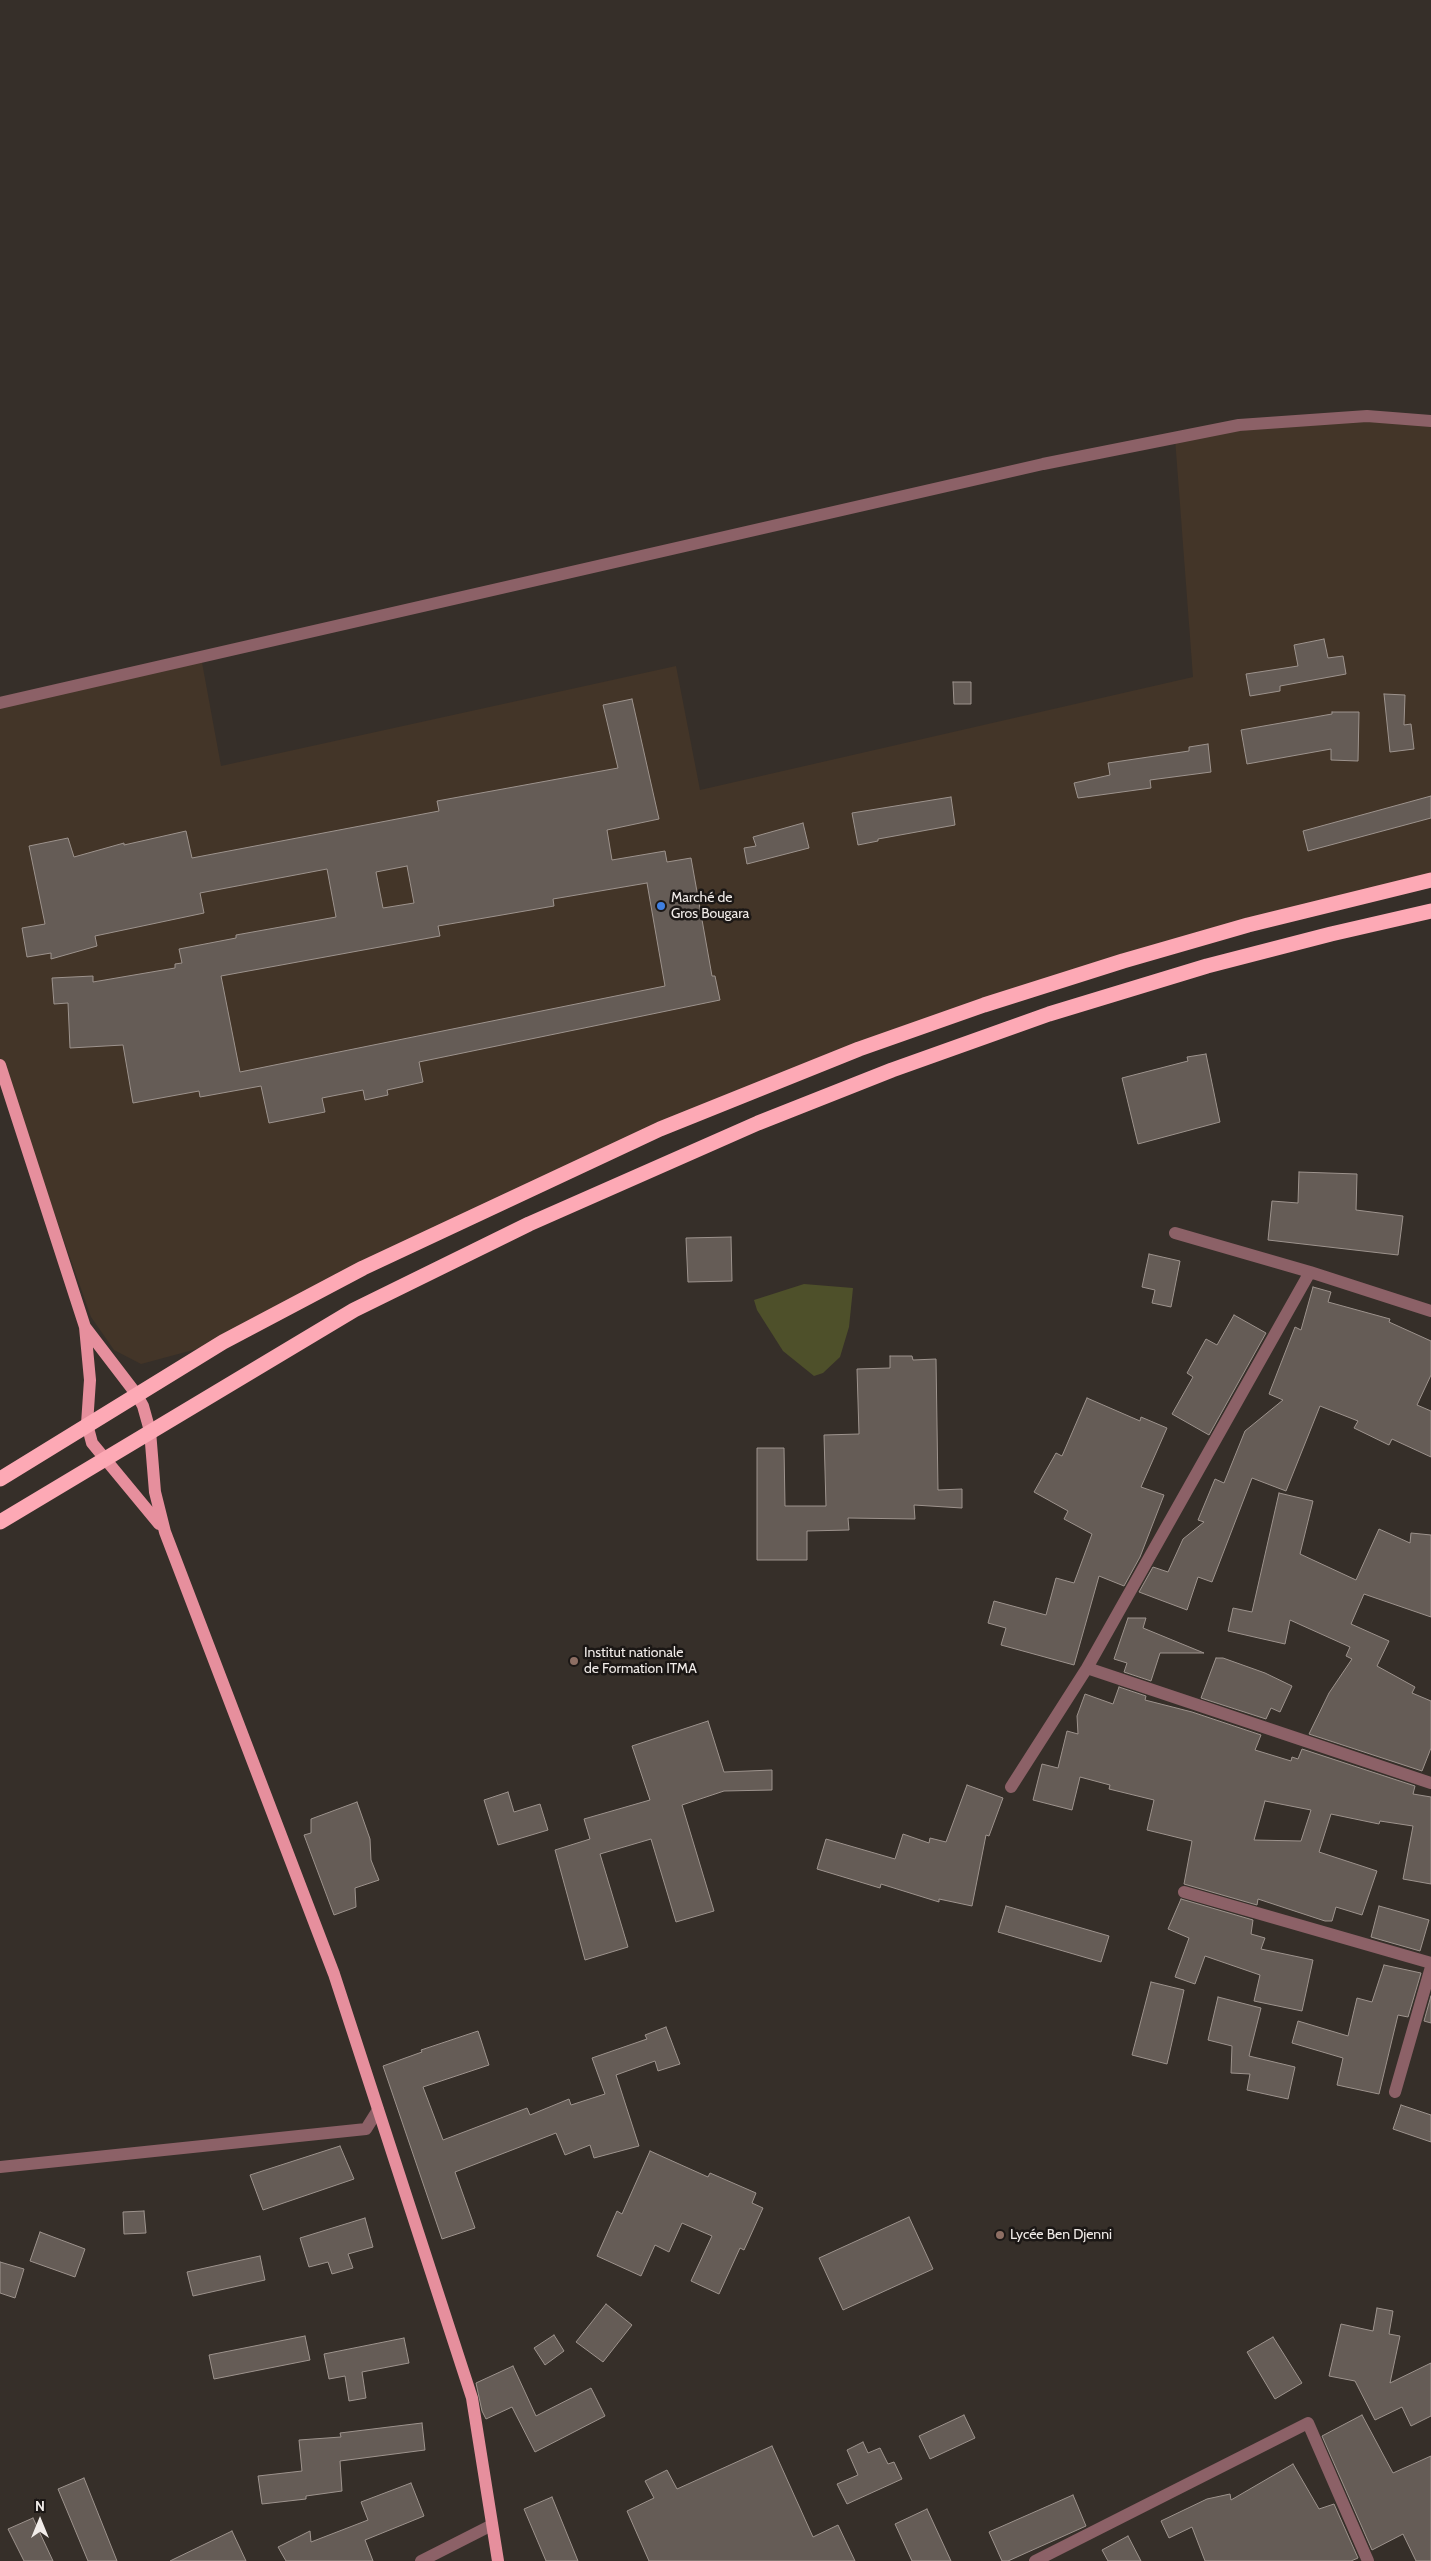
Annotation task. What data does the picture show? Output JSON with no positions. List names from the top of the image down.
{
  "places": ["Marché de Gros Bougara", "Institut nationale de Formation ITMA", "Lycée Ben Djenni"],
  "north": "top"
}
